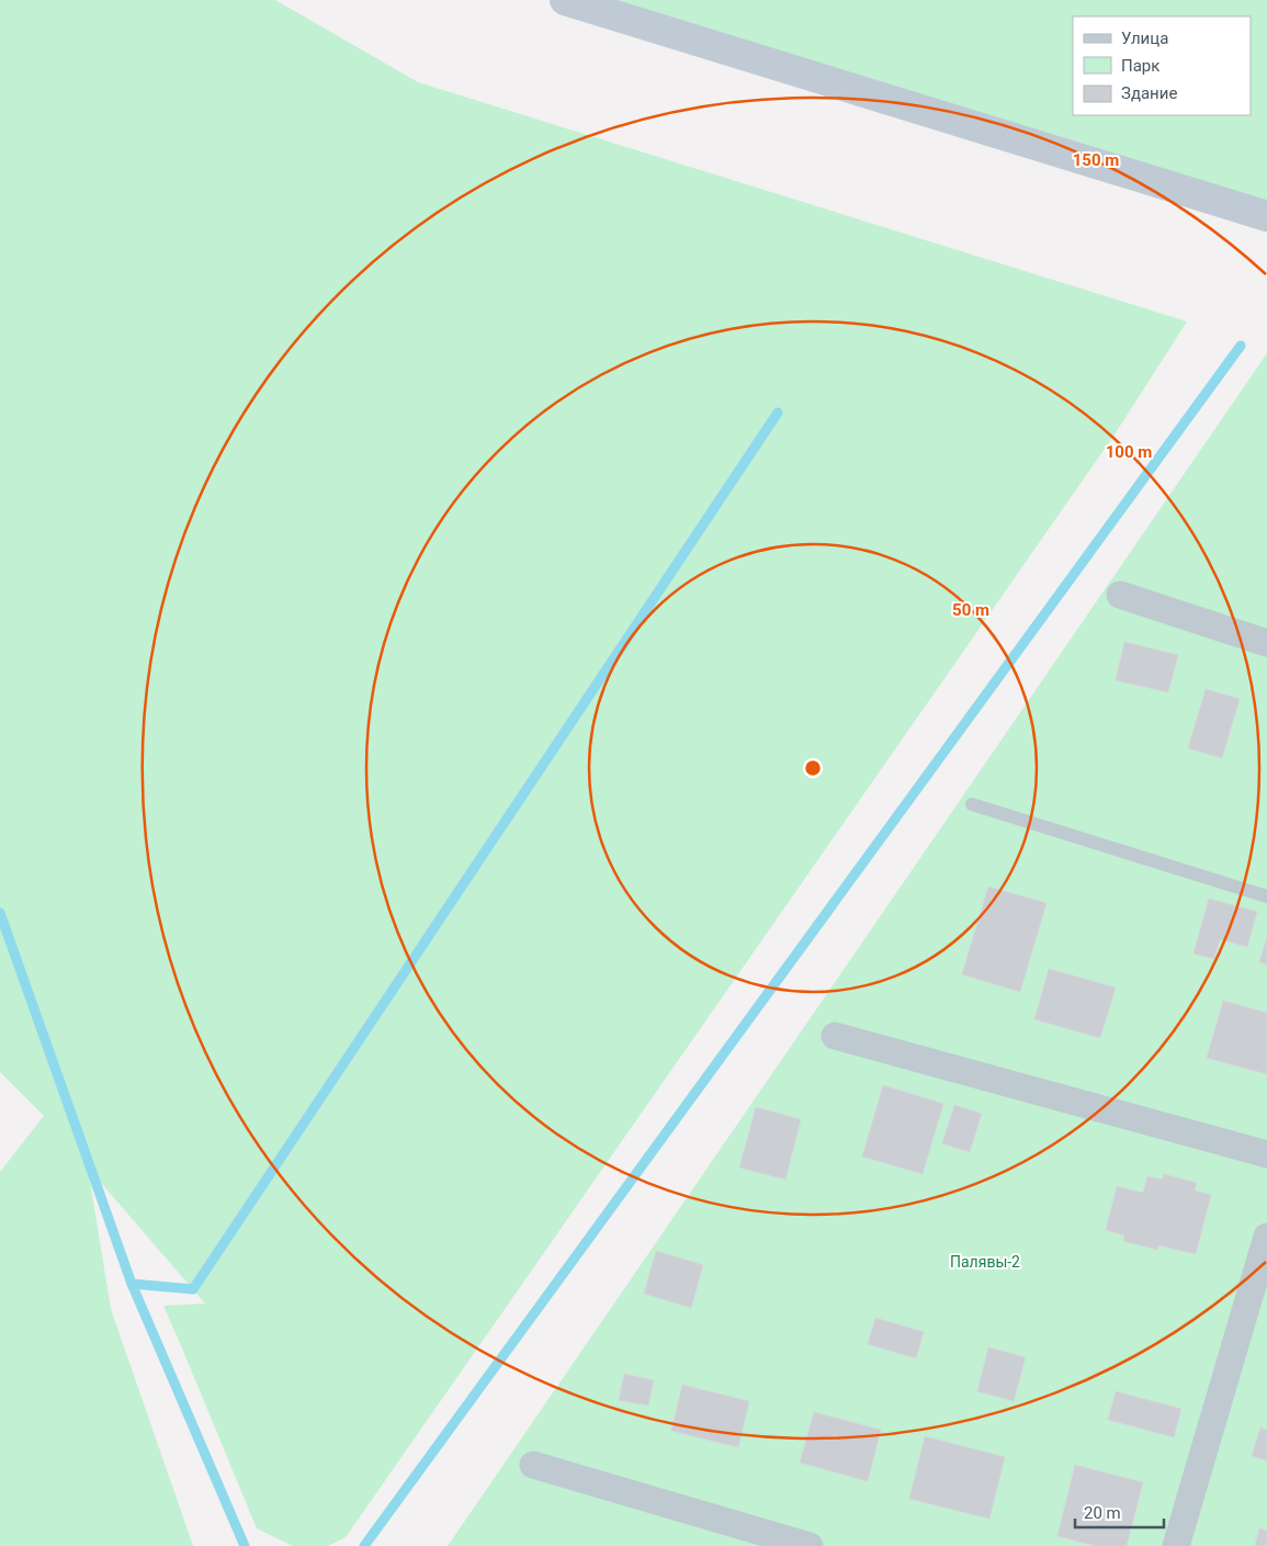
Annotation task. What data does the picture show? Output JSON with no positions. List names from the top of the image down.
{
  "parks": ["Палявы-2"],
  "legend": ["Улица", "Парк", "Здание"],
  "scale_bar": "20 m",
  "rings": ["150 m", "100 m", "50 m"]
}
